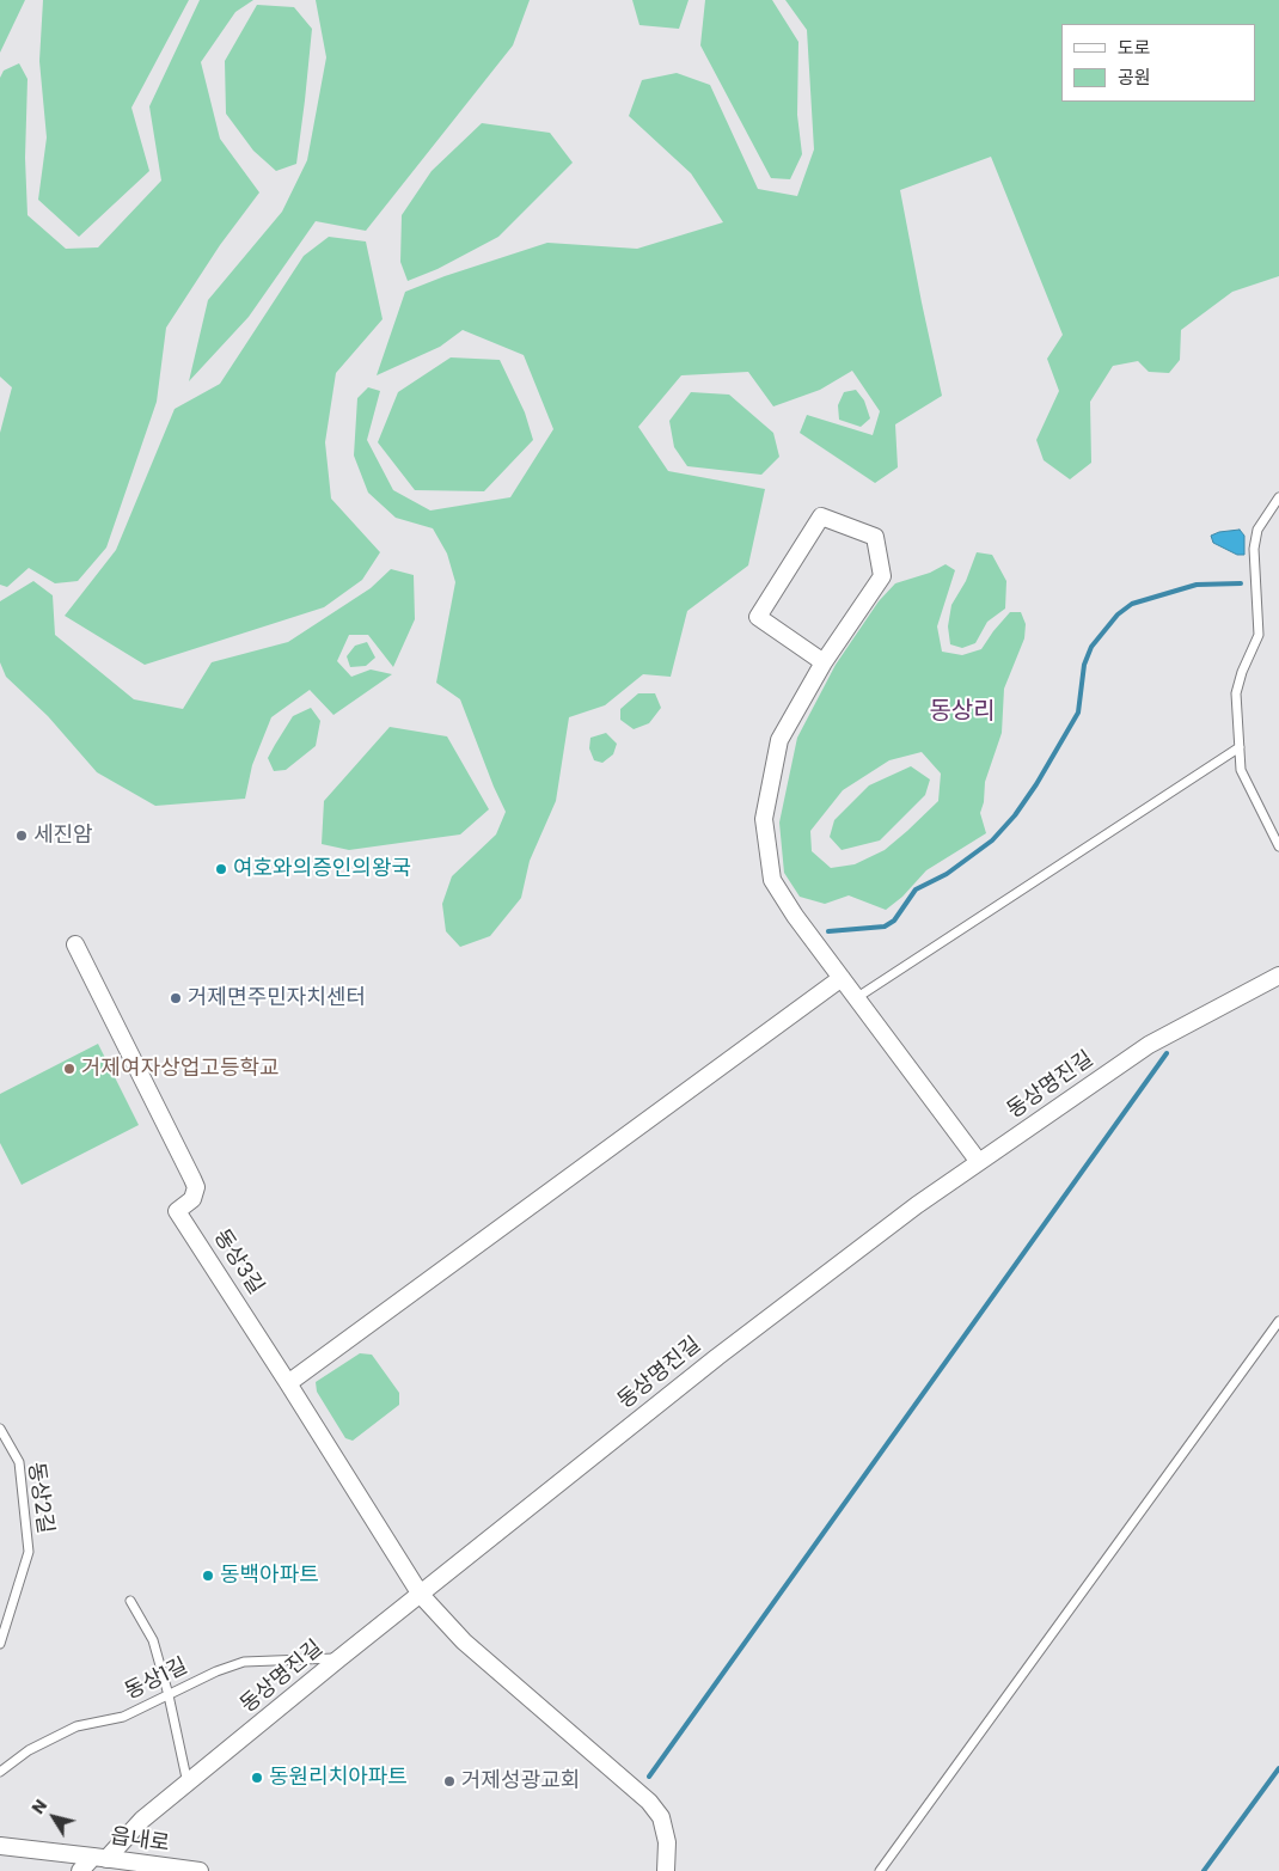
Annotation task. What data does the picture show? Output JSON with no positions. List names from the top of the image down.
{
  "streets": {
    "street": ["동상명진길", "동상3길", "읍내로"],
    "lane": ["동상2길", "동상1길"]
  },
  "crossings": [
    ["동상명진길", "동상3길"],
    ["동상명진길", "동상1길"],
    ["동상명진길", "읍내로"]
  ],
  "districts": ["동상리"],
  "places": [
    "세진암",
    "여호와의증인의왕국",
    "거제면주민자치센터",
    "거제여자상업고등학교",
    "동백아파트",
    "동원리치아파트",
    "거제성광교회"
  ],
  "legend": ["도로", "공원"],
  "north": "top left"
}
